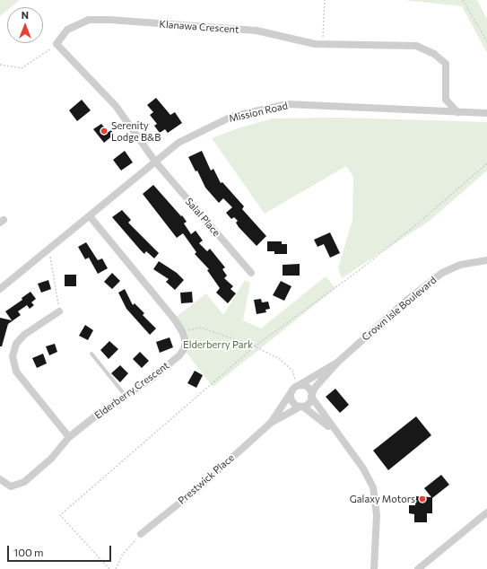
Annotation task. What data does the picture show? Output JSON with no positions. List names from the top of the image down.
{
  "streets": {
    "street": [
      "Klanawa Crescent",
      "Mission Road",
      "Salal Place",
      "Crown Isle Boulevard",
      "Elderberry Crescent",
      "Prestwick Place"
    ]
  },
  "crossings": [
    ["Klanawa Crescent", "Mission Road"],
    ["Mission Road", "Salal Place"],
    ["Mission Road", "Elderberry Crescent"],
    ["Crown Isle Boulevard", "Prestwick Place"]
  ],
  "parks": ["Elderberry Park"],
  "places": ["Serenity Lodge B&B", "Galaxy Motors"],
  "scale_bar": "100 m",
  "north": "top"
}
